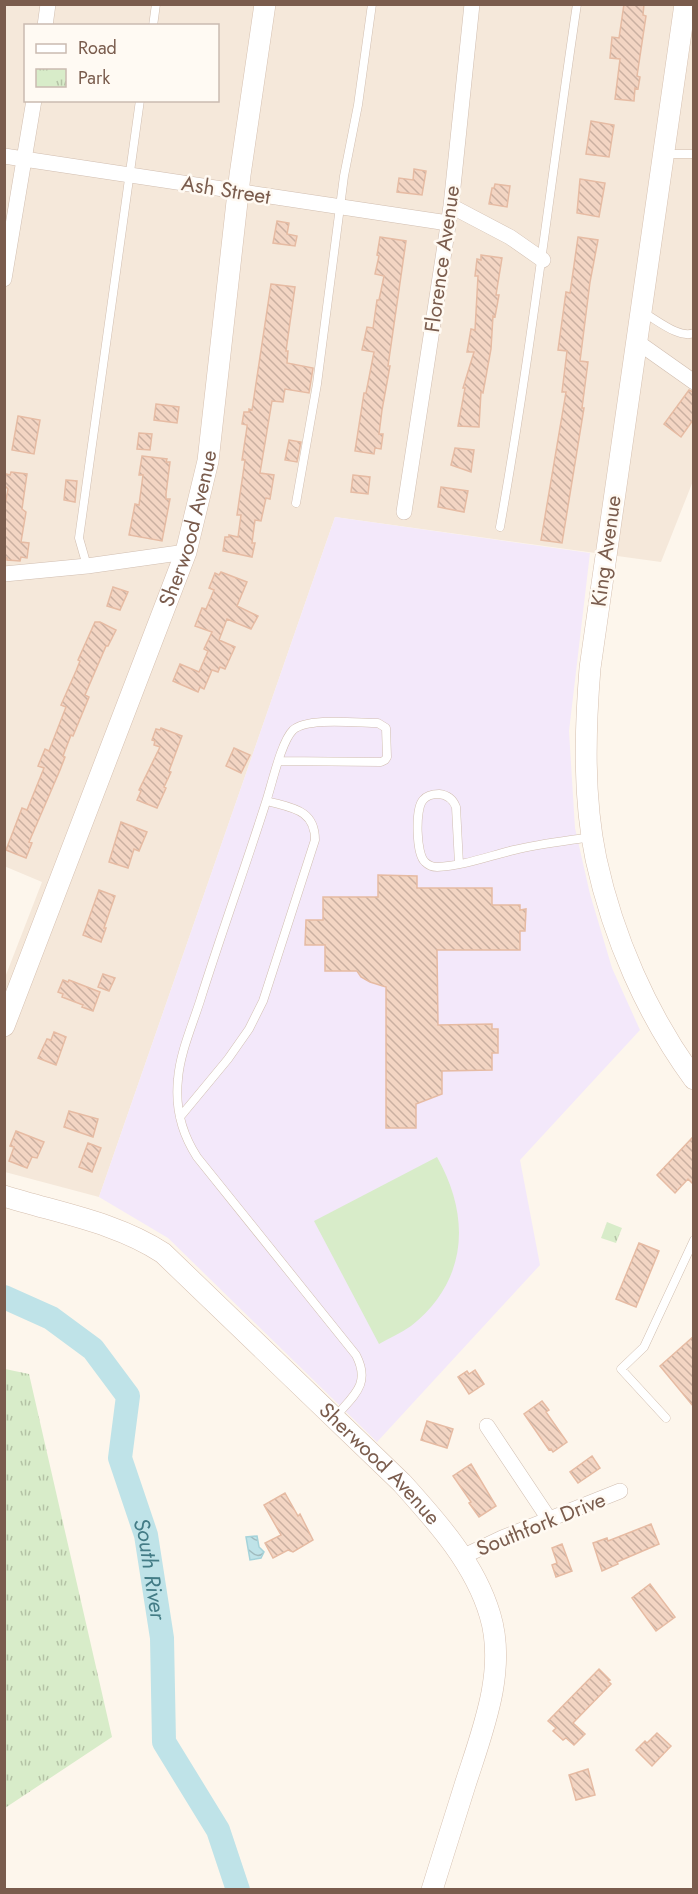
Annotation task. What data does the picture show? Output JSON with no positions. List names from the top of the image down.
{
  "streets": {
    "street": [
      "Ash Street",
      "Florence Avenue",
      "Sherwood Avenue",
      "King Avenue",
      "Southfork Drive"
    ]
  },
  "crossings": [
    ["Ash Street", "Florence Avenue"],
    ["Ash Street", "Sherwood Avenue"],
    ["Sherwood Avenue", "Southfork Drive"]
  ],
  "water": ["South River"],
  "legend": ["Road", "Park"]
}
